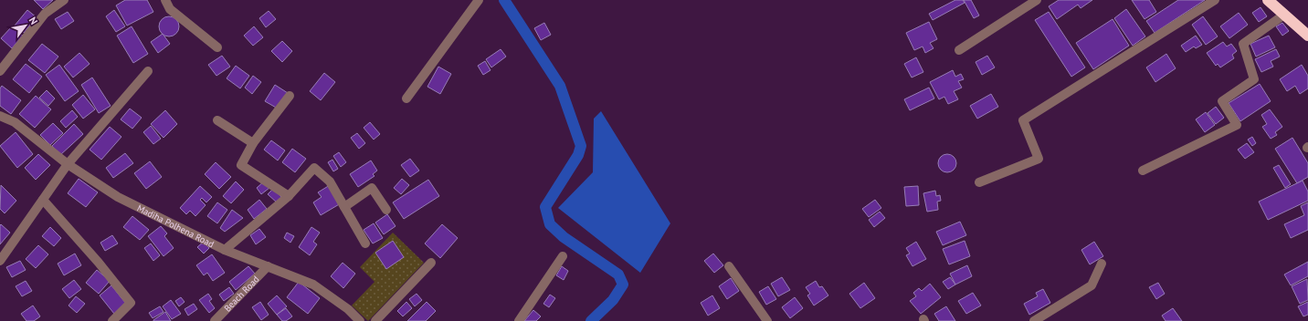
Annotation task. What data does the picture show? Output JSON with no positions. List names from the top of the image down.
{
  "streets": {
    "street": ["Madiha Polhena Road", "Beach Road"]
  },
  "crossings": [
    ["Madiha Polhena Road", "Beach Road"]
  ],
  "north": "top right"
}
